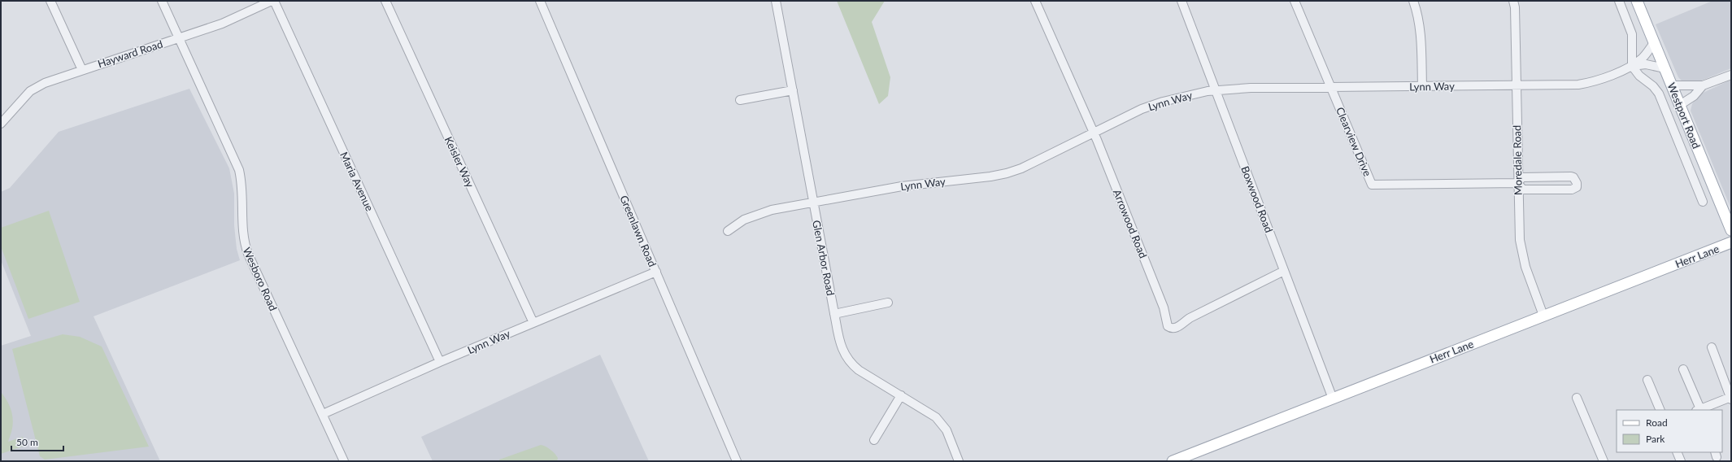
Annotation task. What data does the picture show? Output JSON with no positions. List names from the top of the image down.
{
  "streets": {
    "main road": ["Westport Road", "Herr Lane"],
    "street": [
      "Hayward Road",
      "Lynn Way",
      "Clearview Drive",
      "Moredale Road",
      "Keisler Way",
      "Maria Avenue",
      "Boxwood Road",
      "Arrowood Road",
      "Greenlawn Road",
      "Glen Arbor Road",
      "Wesboro Road"
    ]
  },
  "crossings": [
    ["Hayward Road", "Wesboro Road"],
    ["Lynn Way", "Westport Road"],
    ["Lynn Way", "Clearview Drive"],
    ["Lynn Way", "Moredale Road"],
    ["Lynn Way", "Keisler Way"],
    ["Lynn Way", "Maria Avenue"],
    ["Lynn Way", "Boxwood Road"],
    ["Lynn Way", "Arrowood Road"],
    ["Lynn Way", "Greenlawn Road"],
    ["Lynn Way", "Glen Arbor Road"],
    ["Lynn Way", "Wesboro Road"],
    ["Clearview Drive", "Moredale Road"],
    ["Moredale Road", "Herr Lane"],
    ["Boxwood Road", "Arrowood Road"],
    ["Boxwood Road", "Herr Lane"]
  ],
  "legend": ["Road", "Park"],
  "scale_bar": "50 m"
}
